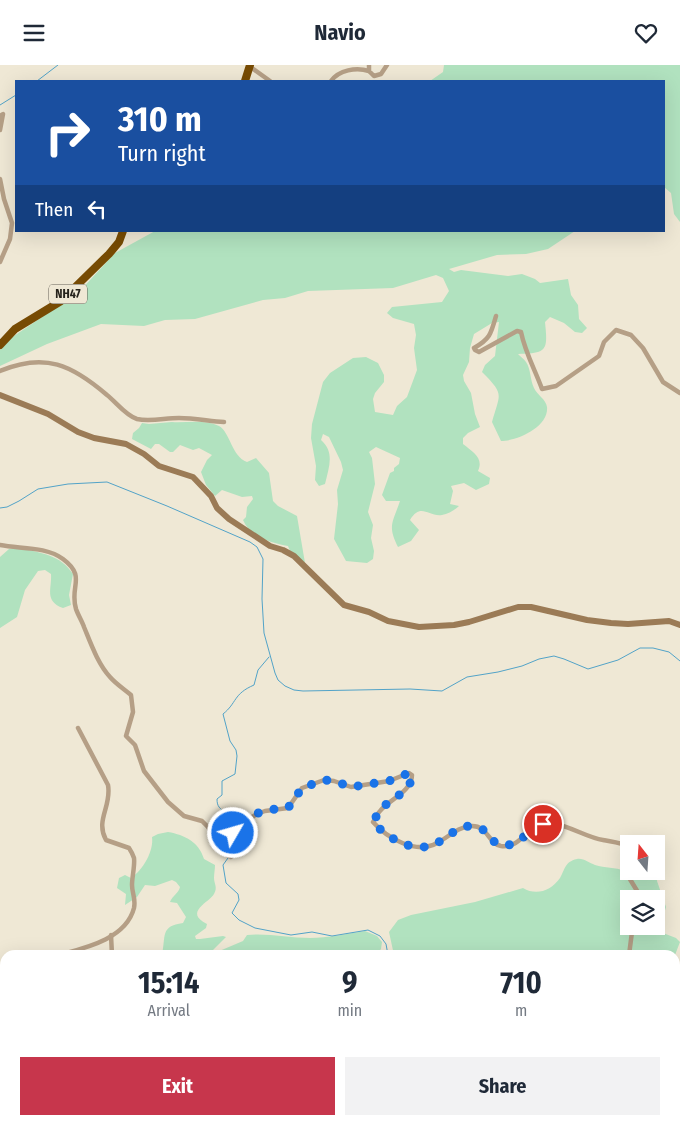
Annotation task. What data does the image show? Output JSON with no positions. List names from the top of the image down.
{
  "streets": {
    "highway": ["NH47"]
  },
  "north": "top",
  "page": {
    "header": "Navio",
    "turn": ["310 m", "Turn right"],
    "then": "Then",
    "eta": [
      "15:14",
      "Arrival",
      "9",
      "min",
      "710",
      "m"
    ],
    "buttons": ["Exit", "Share"]
  }
}
